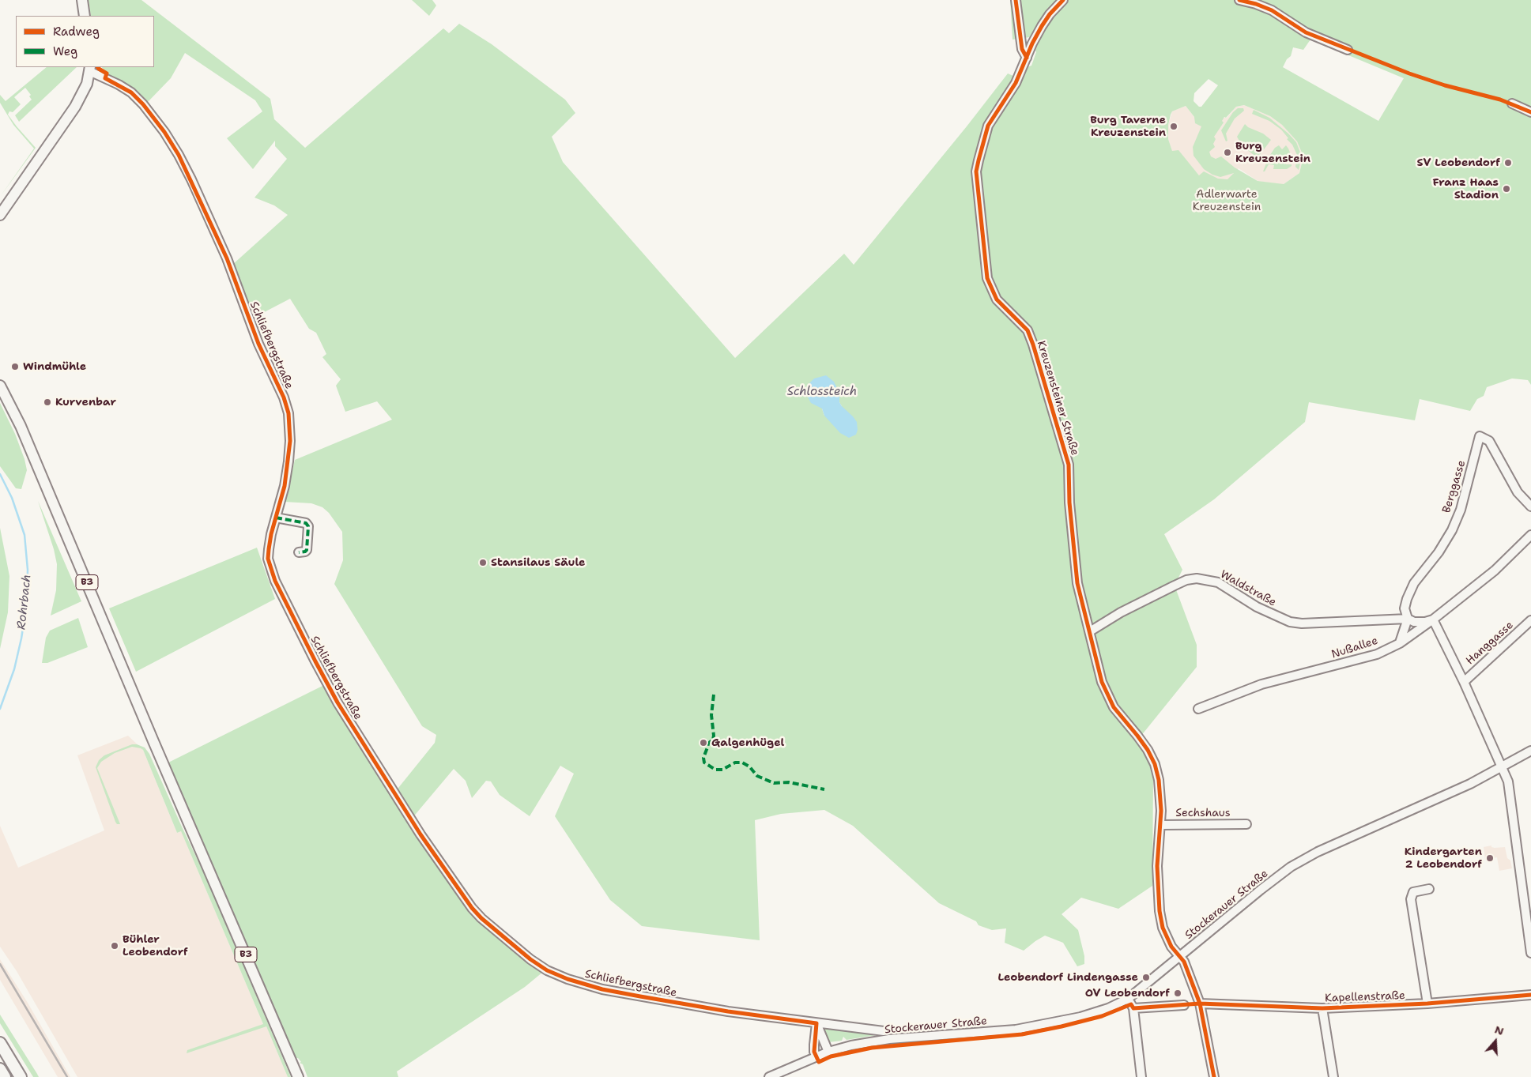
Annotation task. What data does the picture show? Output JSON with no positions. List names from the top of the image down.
{
  "streets": {
    "main road": ["B3"],
    "street": [
      "Schliefbergstraße",
      "Kreuzensteiner Straße",
      "Berggasse",
      "Waldstraße",
      "Hanggasse",
      "Nußallee",
      "Sechshaus",
      "Stockerauer Straße",
      "Kapellenstraße"
    ]
  },
  "crossings": [
    ["Kreuzensteiner Straße", "Waldstraße"],
    ["Kreuzensteiner Straße", "Sechshaus"],
    ["Kreuzensteiner Straße", "Stockerauer Straße"],
    ["Kreuzensteiner Straße", "Kapellenstraße"],
    ["Berggasse", "Waldstraße"],
    ["Berggasse", "Nußallee"]
  ],
  "water": ["Schlossteich", "Rohrbach"],
  "parks": ["Adlerwarte Kreuzenstein"],
  "places": [
    "Burg Taverne Kreuzenstein",
    "Burg Kreuzenstein",
    "SV Leobendorf",
    "Franz Haas Stadion",
    "Windmühle",
    "Kurvenbar",
    "Stansilaus Säule",
    "Galgenhügel",
    "Kindergarten 2 Leobendorf",
    "Bühler Leobendorf",
    "Leobendorf Lindengasse",
    "OV Leobendorf"
  ],
  "legend": ["Radweg", "Weg"],
  "north": "top"
}
